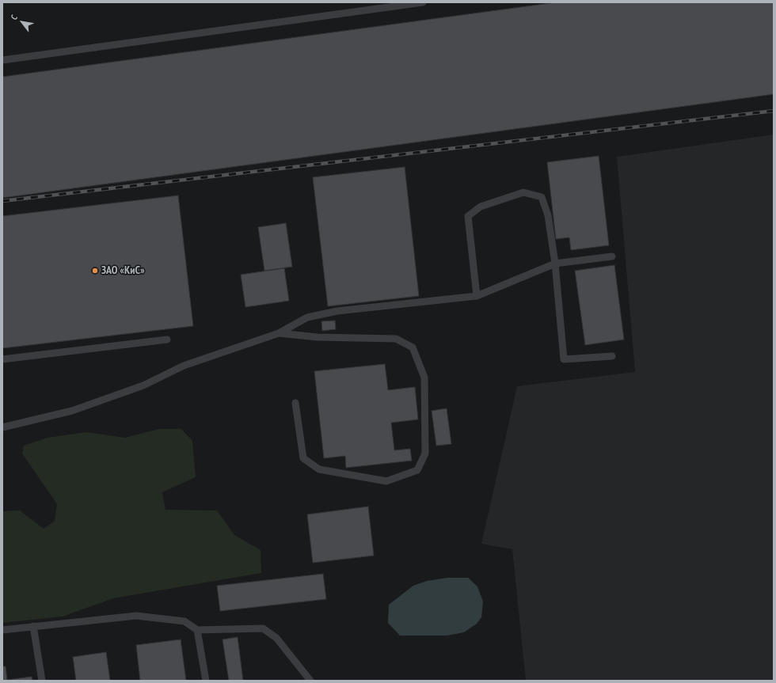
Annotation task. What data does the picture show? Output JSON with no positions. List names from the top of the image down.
{
  "places": ["ЗАО «КиС»"],
  "north": "top left"
}
